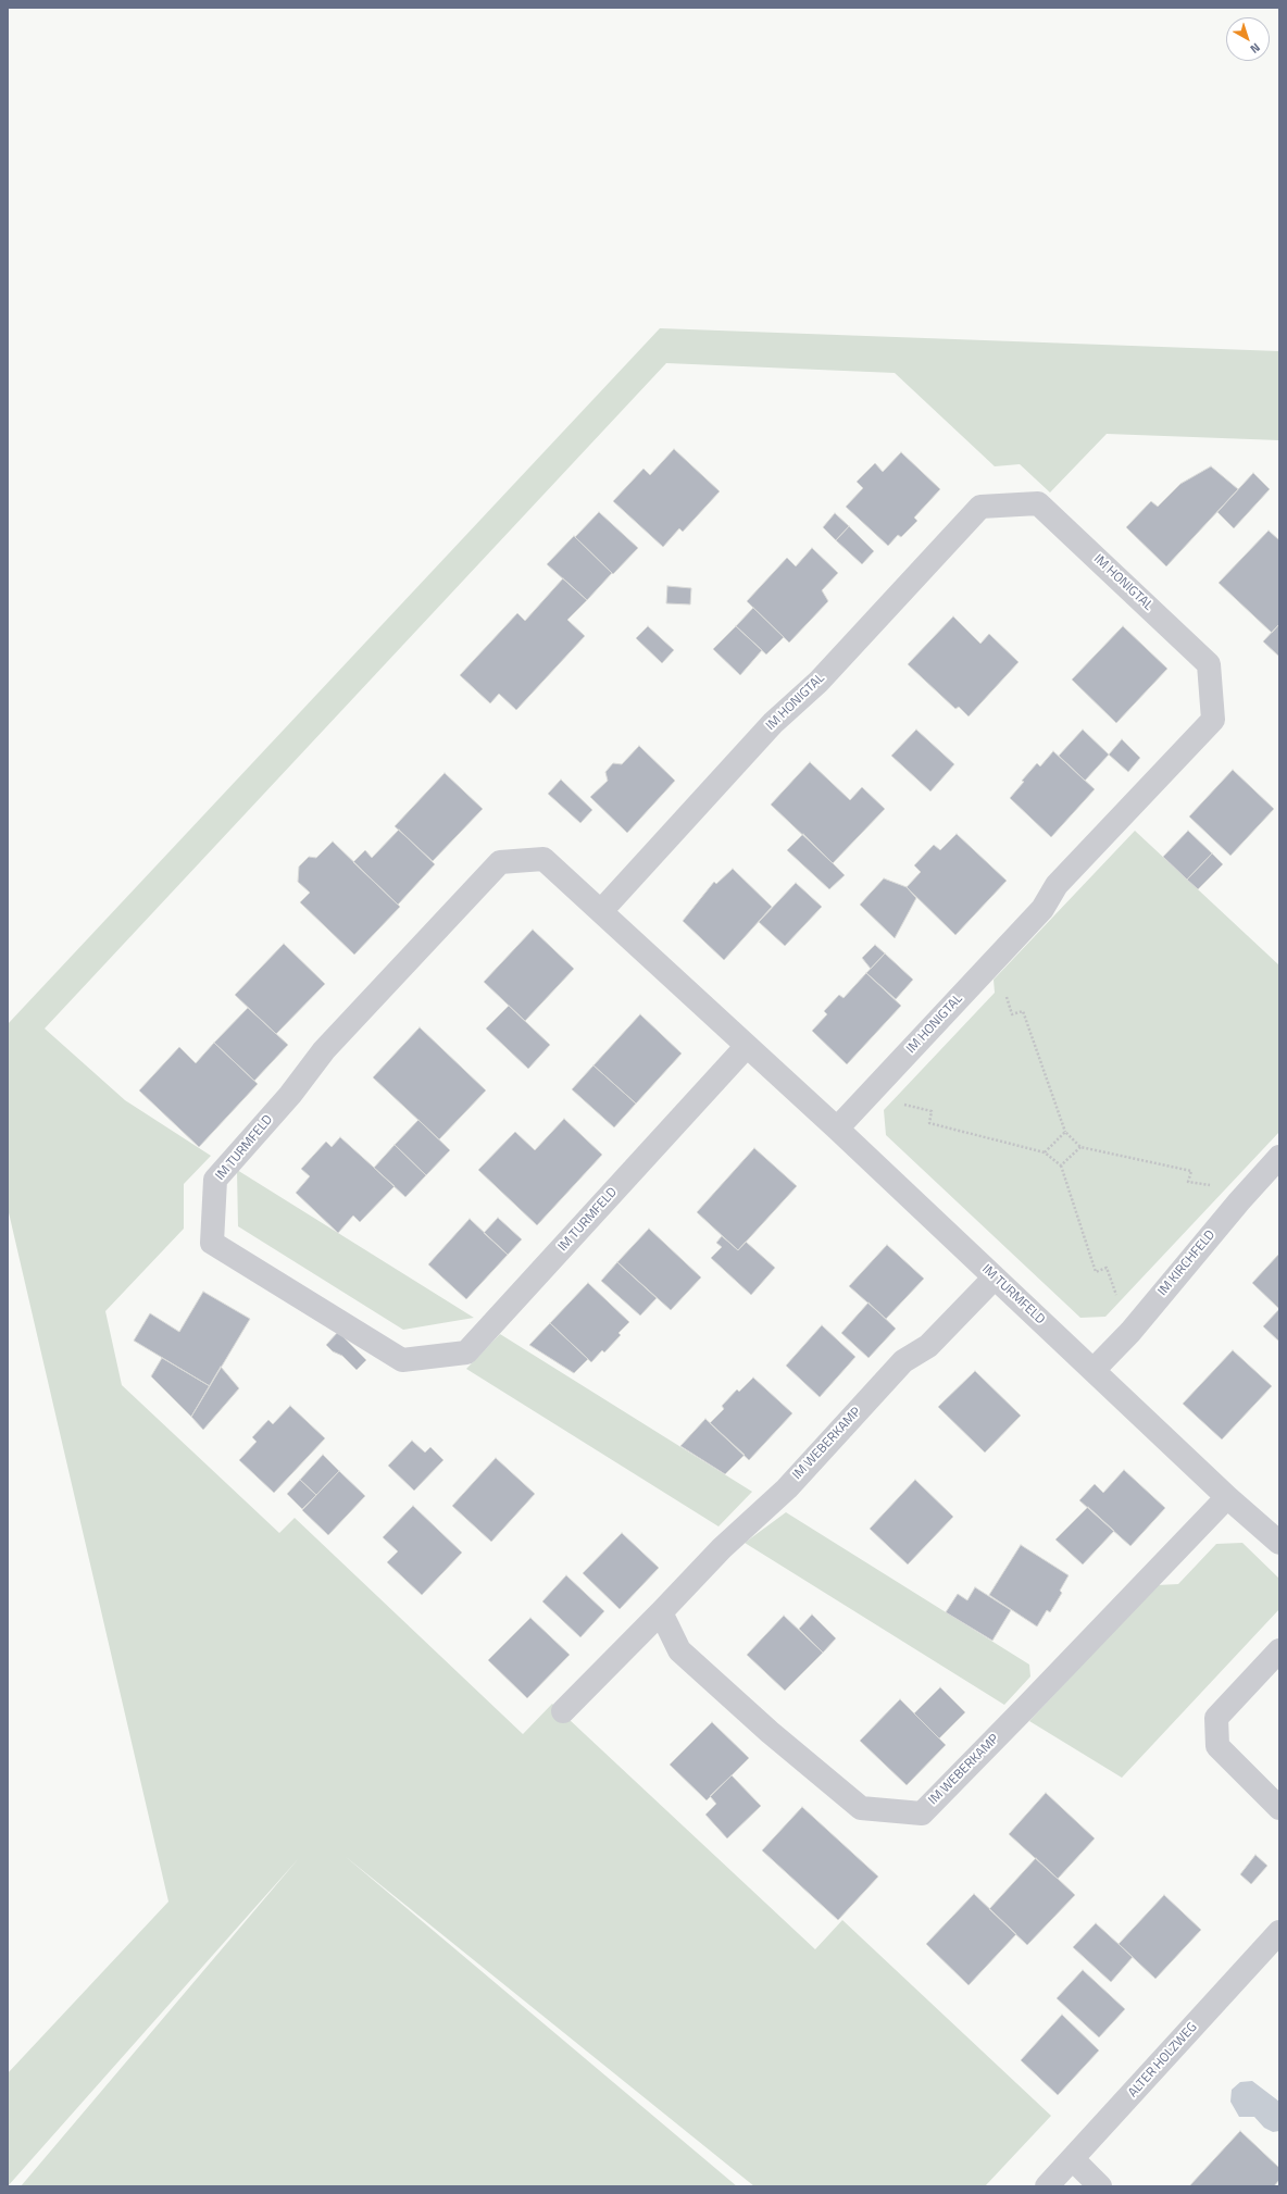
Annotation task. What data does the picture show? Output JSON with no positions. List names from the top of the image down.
{
  "streets": {
    "street": [
      "IM HONIGTAL",
      "IM TURMFELD",
      "IM KIRCHFELD",
      "IM WEBERKAMP",
      "ALTER HOLZWEG"
    ]
  },
  "crossings": [
    ["IM HONIGTAL", "IM TURMFELD"],
    ["IM TURMFELD", "IM KIRCHFELD"],
    ["IM TURMFELD", "IM WEBERKAMP"]
  ],
  "north": "bottom right"
}
